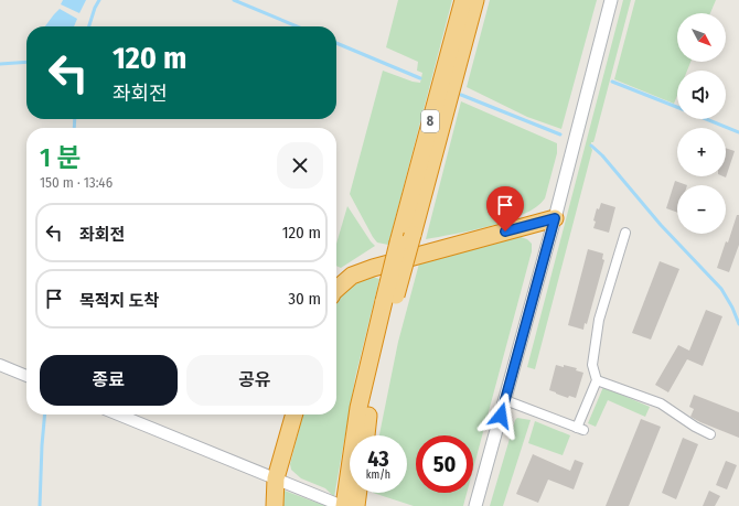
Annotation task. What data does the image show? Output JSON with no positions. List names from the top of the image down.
{
  "streets": {
    "highway": ["8"]
  },
  "north": "bottom right",
  "page": {
    "map_buttons": ["+", "−"],
    "turn": ["120 m", "좌회전"],
    "heading": ["1 분", "150 m · 13:46"],
    "list": [
      {
        "name": "좌회전",
        "value": "120 m"
      },
      {
        "name": "목적지 도착",
        "value": "30 m"
      }
    ],
    "buttons": ["종료", "공유"],
    "speed": "43 km/h",
    "limit": "50"
  }
}
